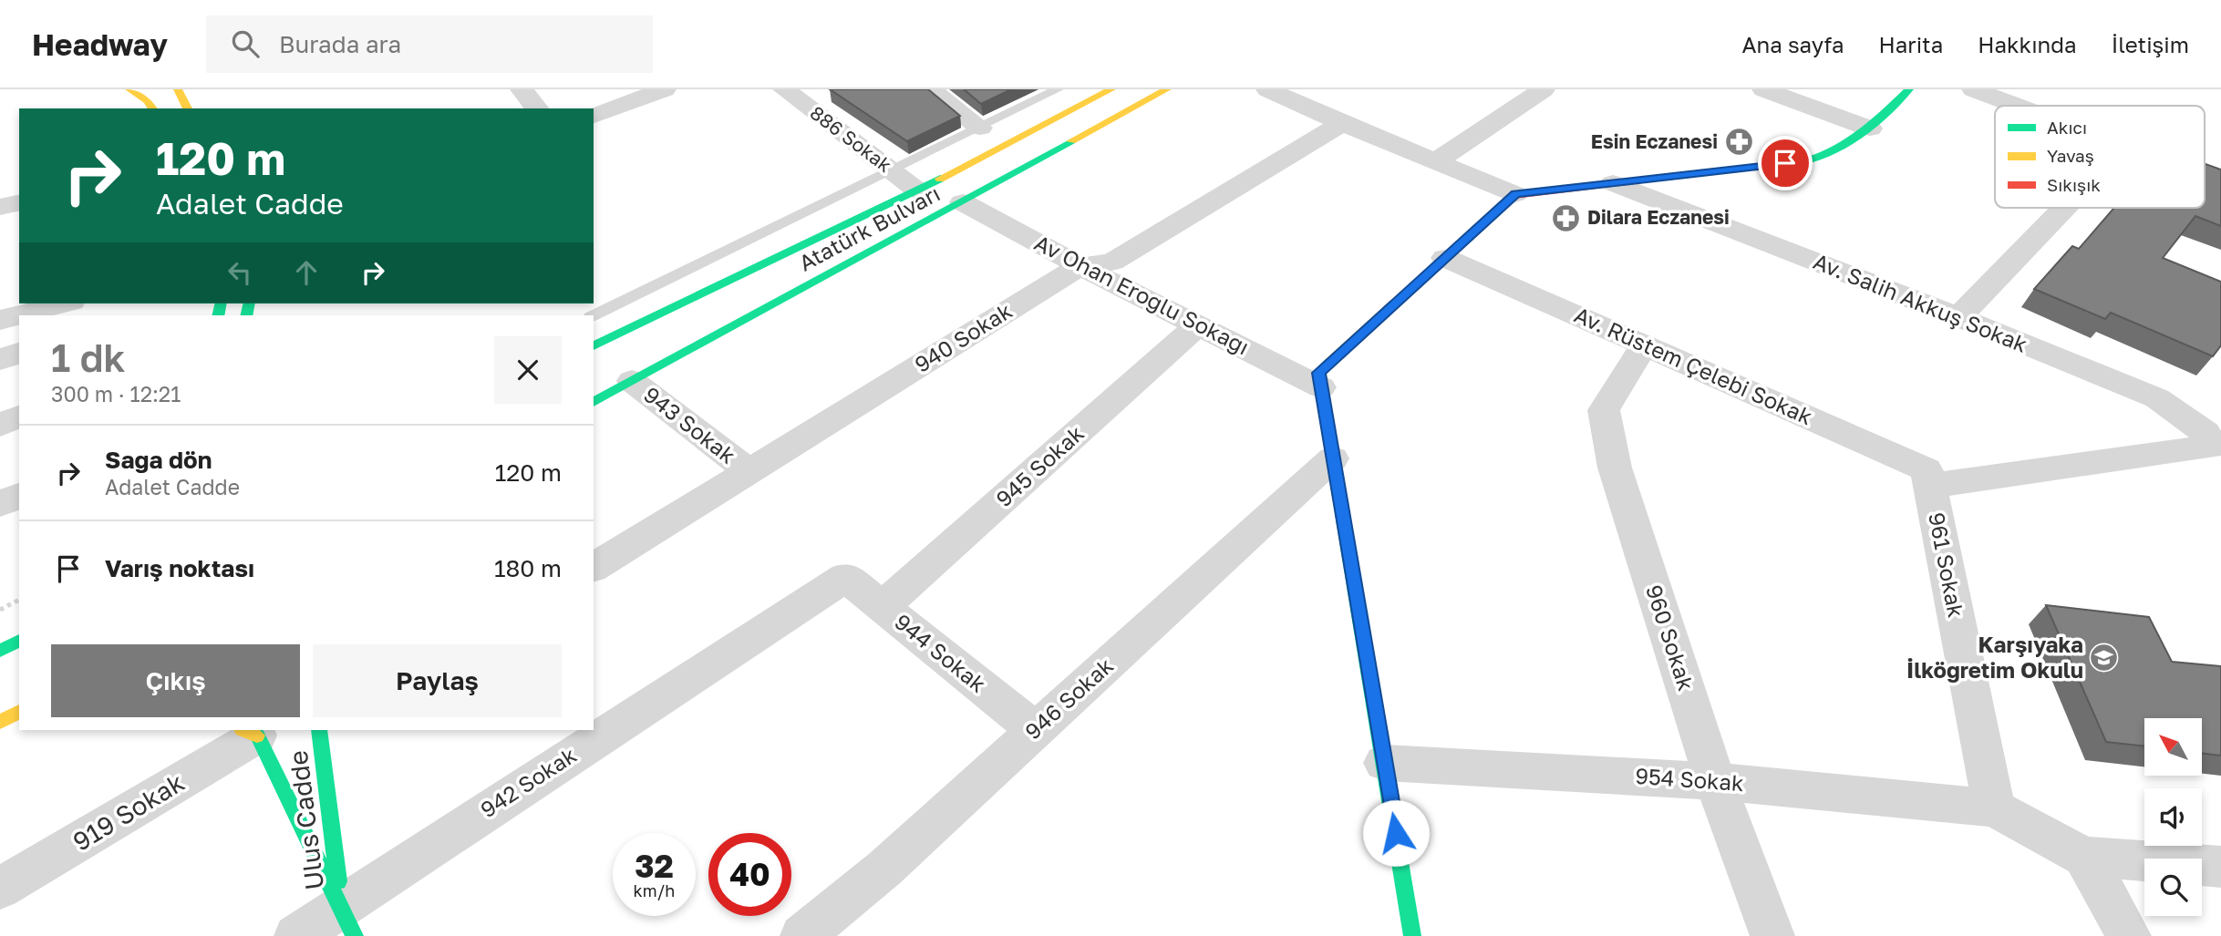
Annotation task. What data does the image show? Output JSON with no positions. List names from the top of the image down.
{
  "streets": {
    "main road": ["Atatürk Bulvarı", "Ulus Cadde"],
    "street": [
      "886 Sokak",
      "Av Ohan Eroğlu Sokağı",
      "Av. Salih Akkuş Sokak",
      "940 Sokak",
      "Av. Rüstem Çelebi Sokak",
      "943 Sokak",
      "945 Sokak",
      "961 Sokak",
      "960 Sokak",
      "944 Sokak",
      "946 Sokak",
      "954 Sokak",
      "942 Sokak",
      "919 Sokak"
    ]
  },
  "crossings": [
    ["886 Sokak", "Atatürk Bulvarı"],
    ["Atatürk Bulvarı", "Av Ohan Eroğlu Sokağı"],
    ["Atatürk Bulvarı", "943 Sokak"],
    ["Av Ohan Eroğlu Sokağı", "940 Sokak"],
    ["Av Ohan Eroğlu Sokağı", "945 Sokak"],
    ["Av. Salih Akkuş Sokak", "961 Sokak"],
    ["940 Sokak", "943 Sokak"],
    ["Av. Rüstem Çelebi Sokak", "961 Sokak"],
    ["Av. Rüstem Çelebi Sokak", "960 Sokak"],
    ["945 Sokak", "944 Sokak"],
    ["961 Sokak", "954 Sokak"],
    ["960 Sokak", "954 Sokak"],
    ["944 Sokak", "946 Sokak"],
    ["944 Sokak", "942 Sokak"],
    ["942 Sokak", "Ulus Cadde"],
    ["919 Sokak", "Ulus Cadde"]
  ],
  "places": {
    "pharmacy": ["Esin Eczanesi", "Dilara Eczanesi"],
    "school or university": ["Karşıyaka İlköğretim Okulu"]
  },
  "legend": ["Akıcı", "Yavaş", "Sıkışık"],
  "north": "top left",
  "page": {
    "header": "Headway",
    "search": "Burada ara",
    "nav": [
      "Ana sayfa",
      "Harita",
      "Hakkında",
      "İletişim"
    ],
    "turn": ["120 m", "Adalet Cadde"],
    "heading": ["1 dk", "300 m · 12:21"],
    "list": [
      {
        "name": "Sağa dön",
        "note": "Adalet Cadde",
        "value": "120 m"
      },
      {
        "name": "Varış noktası",
        "value": "180 m"
      }
    ],
    "buttons": ["Çıkış", "Paylaş"],
    "speed": "32 km/h",
    "limit": "40"
  }
}
